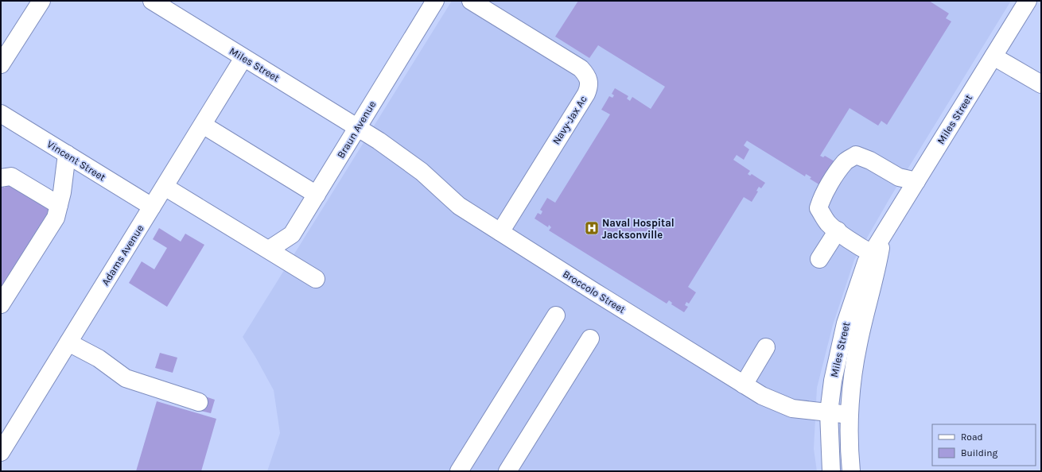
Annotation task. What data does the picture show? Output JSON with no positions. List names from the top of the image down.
{
  "streets": {
    "street": [
      "Miles Street",
      "Navy-Jax Ac",
      "Braun Avenue",
      "Vincent Street",
      "Adams Avenue",
      "Broccolo Street"
    ]
  },
  "crossings": [
    ["Miles Street", "Braun Avenue"],
    ["Miles Street", "Adams Avenue"],
    ["Miles Street", "Broccolo Street"],
    ["Navy-Jax Ac", "Broccolo Street"],
    ["Braun Avenue", "Broccolo Street"],
    ["Vincent Street", "Adams Avenue"]
  ],
  "places": {
    "hospital": ["Naval Hospital Jacksonville"]
  },
  "legend": ["Road", "Building"]
}
